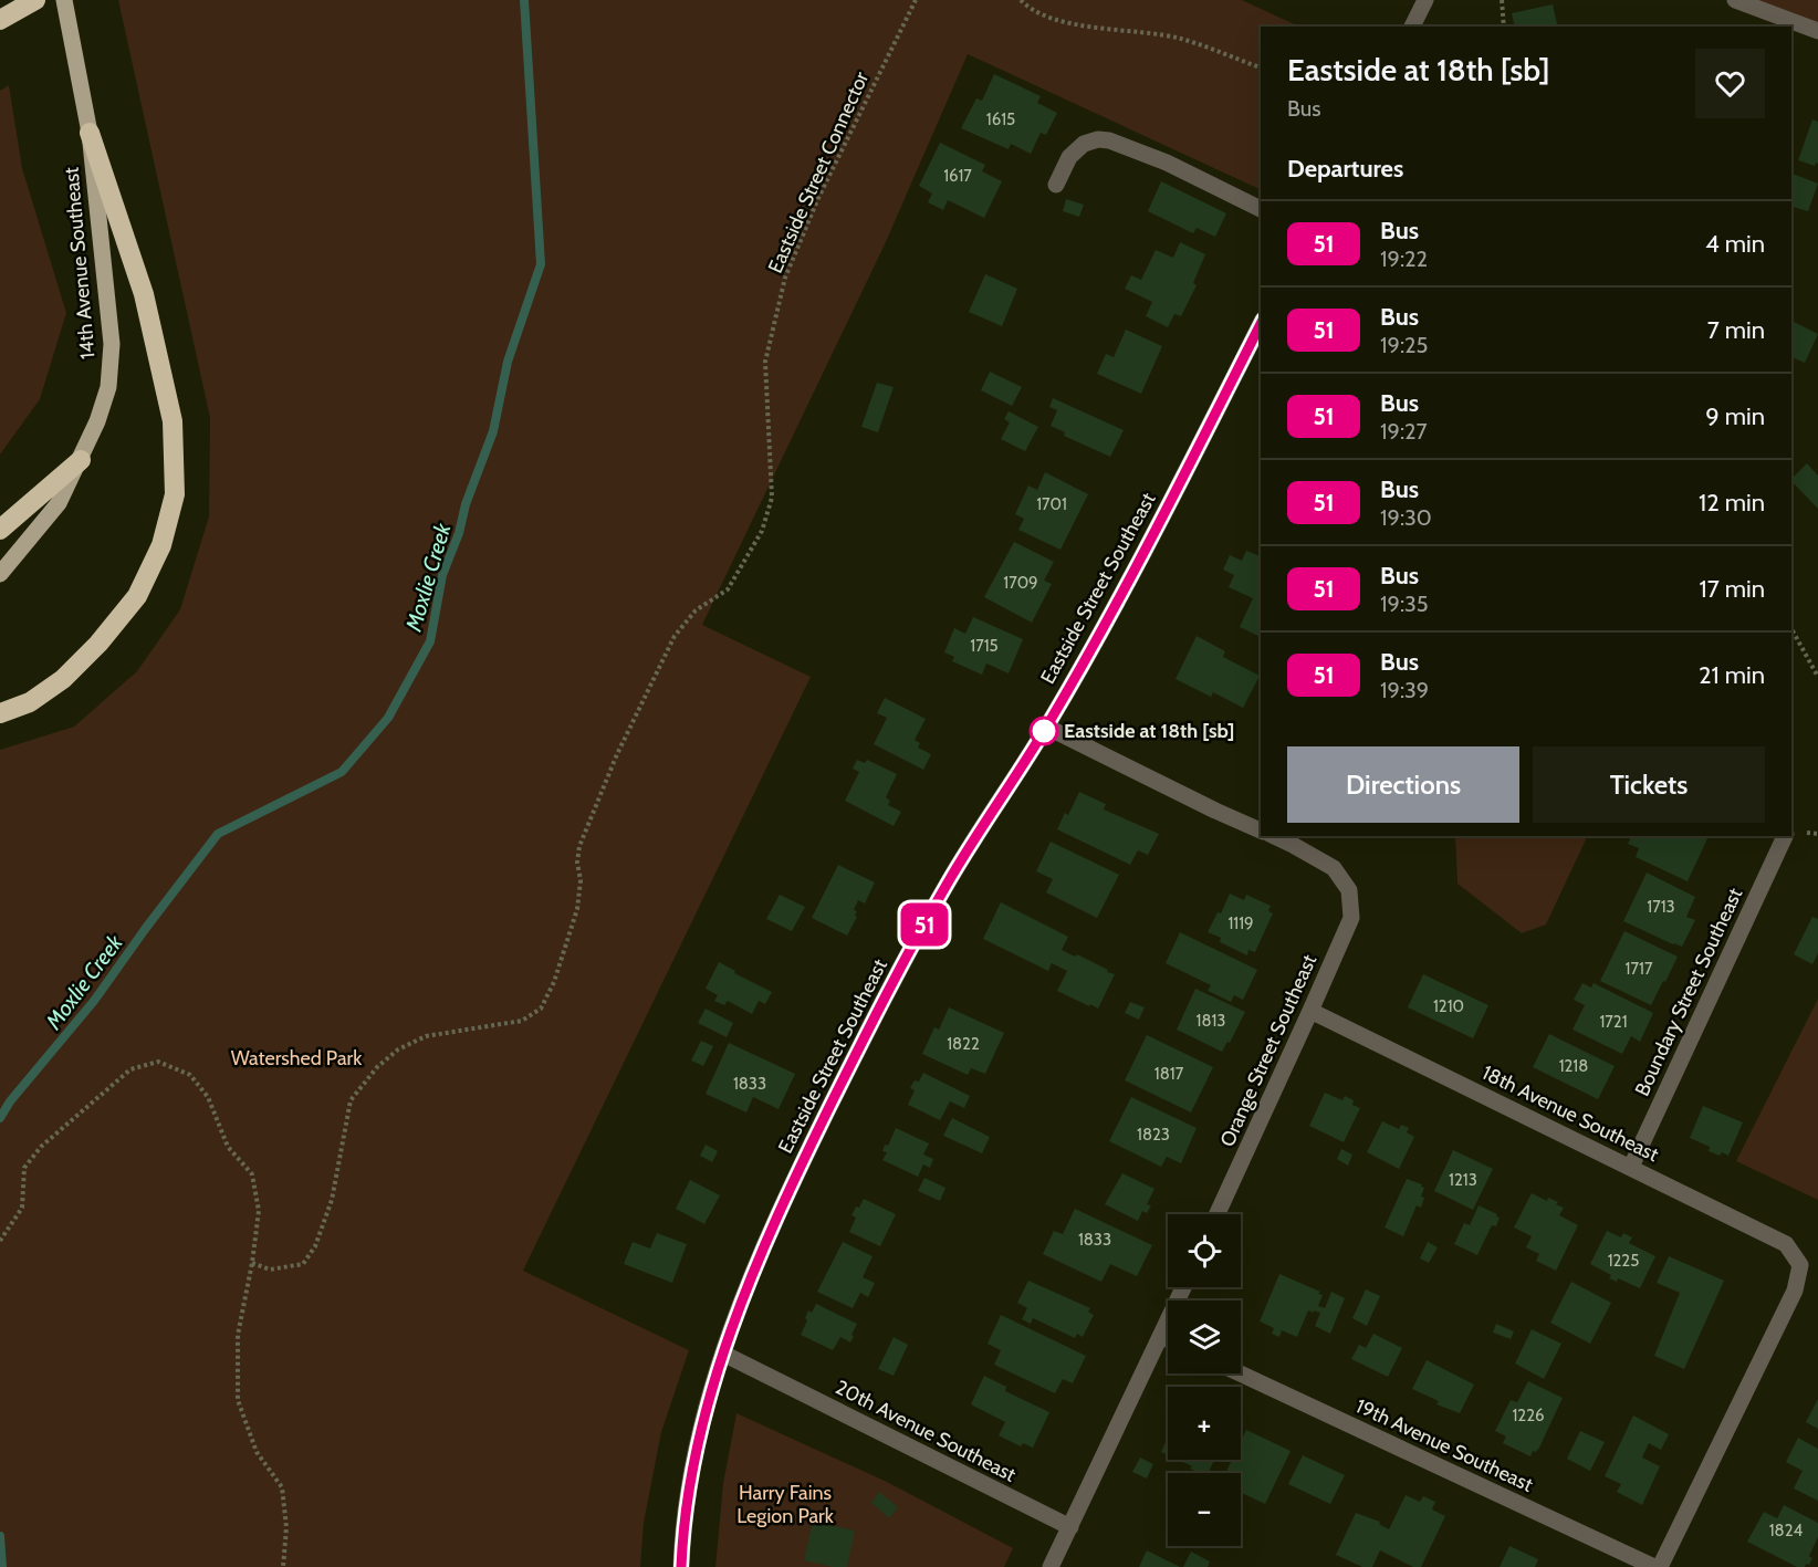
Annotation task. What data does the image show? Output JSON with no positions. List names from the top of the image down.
{
  "streets": {
    "main road": ["14th Avenue Southeast"],
    "street": [
      "Eastside Street Southeast",
      "Boundary Street Southeast",
      "Orange Street Southeast",
      "18th Avenue Southeast",
      "20th Avenue Southeast",
      "19th Avenue Southeast"
    ],
    "path": ["Eastside Street Connector"]
  },
  "crossings": [
    ["Eastside Street Southeast", "20th Avenue Southeast"],
    ["Boundary Street Southeast", "18th Avenue Southeast"],
    ["Orange Street Southeast", "18th Avenue Southeast"],
    ["18th Avenue Southeast", "19th Avenue Southeast"]
  ],
  "water": ["Moxlie Creek"],
  "parks": ["Watershed Park", "Harry Fains Legion Park"],
  "places": ["Eastside at 18th [sb]"],
  "lines": ["bus line 51"],
  "house_numbers": [
    "1615",
    "1617",
    "1701",
    "1709",
    "1715",
    "1713",
    "1119",
    "1717",
    "1210",
    "1813",
    "1721",
    "1822",
    "1218",
    "1817",
    "1833",
    "1823",
    "1213",
    "1833",
    "1225",
    "1226",
    "1824"
  ],
  "page": {
    "on_map": "51",
    "heading": [
      ["Eastside at 18th [sb]", "Bus"],
      "Departures"
    ],
    "list": [
      {
        "mark": "51",
        "name": "Bus",
        "note": "19:22",
        "value": "4 min"
      },
      {
        "mark": "51",
        "name": "Bus",
        "note": "19:25",
        "value": "7 min"
      },
      {
        "mark": "51",
        "name": "Bus",
        "note": "19:27",
        "value": "9 min"
      },
      {
        "mark": "51",
        "name": "Bus",
        "note": "19:30",
        "value": "12 min"
      },
      {
        "mark": "51",
        "name": "Bus",
        "note": "19:35",
        "value": "17 min"
      },
      {
        "mark": "51",
        "name": "Bus",
        "note": "19:39",
        "value": "21 min"
      }
    ],
    "buttons": ["Directions", "Tickets"],
    "map_buttons": ["+", "−"]
  }
}
